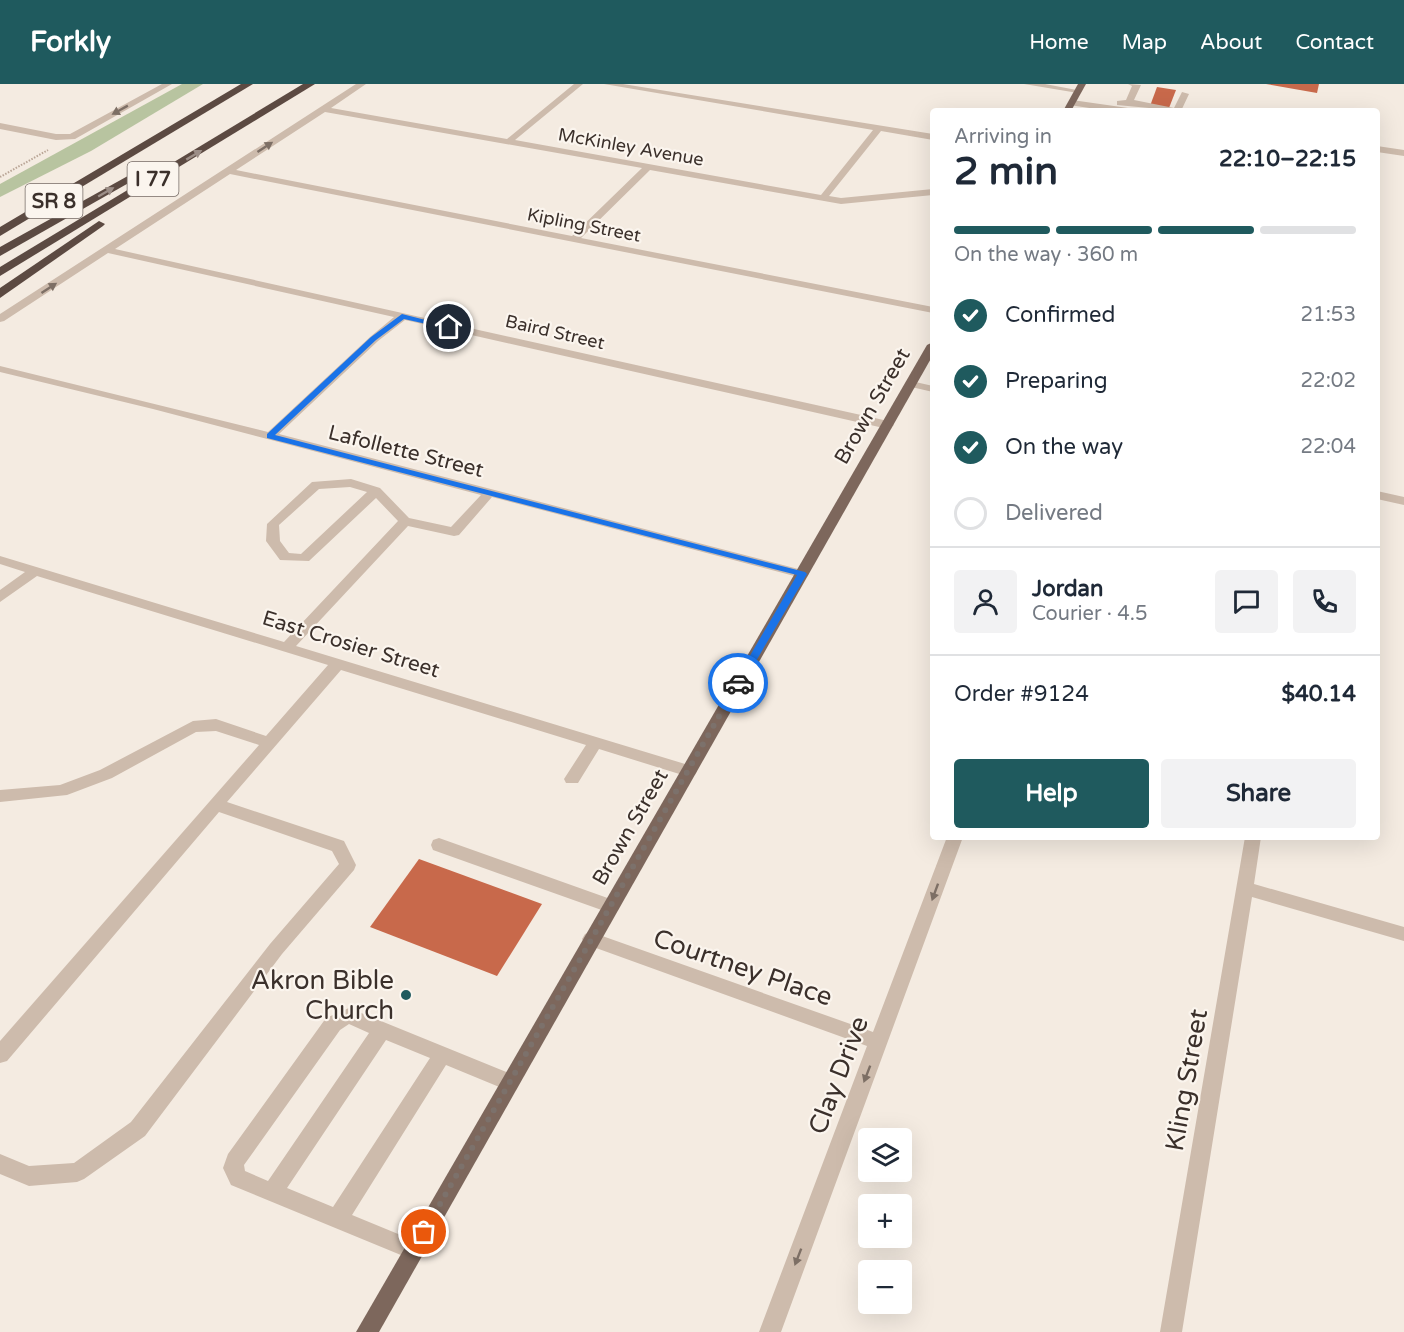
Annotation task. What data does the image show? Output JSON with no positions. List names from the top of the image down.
{
  "streets": {
    "highway": ["I 77", "SR 8"],
    "main road": ["Brown Street"],
    "street": [
      "McKinley Avenue",
      "Kipling Street",
      "Baird Street",
      "Lafollette Street",
      "East Crosier Street",
      "Courtney Place",
      "Clay Drive",
      "Kling Street"
    ]
  },
  "crossings": [
    ["I 77", "SR 8"],
    ["Baird Street", "Brown Street"],
    ["Brown Street", "Lafollette Street"],
    ["Brown Street", "East Crosier Street"],
    ["Brown Street", "Courtney Place"],
    ["Courtney Place", "Clay Drive"]
  ],
  "one_way": ["Clay Drive"],
  "places": ["Akron Bible Church"],
  "page": {
    "header": "Forkly",
    "nav": [
      "Home",
      "Map",
      "About",
      "Contact"
    ],
    "heading": ["2 min", "Arriving in", "22:10–22:15"],
    "panel": [
      "Jordan",
      "Courier · 4.5",
      "Order #9124",
      "$40.14"
    ],
    "bar": "On the way · 360 m",
    "list": [
      ["Confirmed", "21:53"],
      ["Preparing", "22:02"],
      ["On the way", "22:04"],
      "Delivered"
    ],
    "buttons": ["Help", "Share"],
    "map_buttons": ["+", "−"]
  }
}
